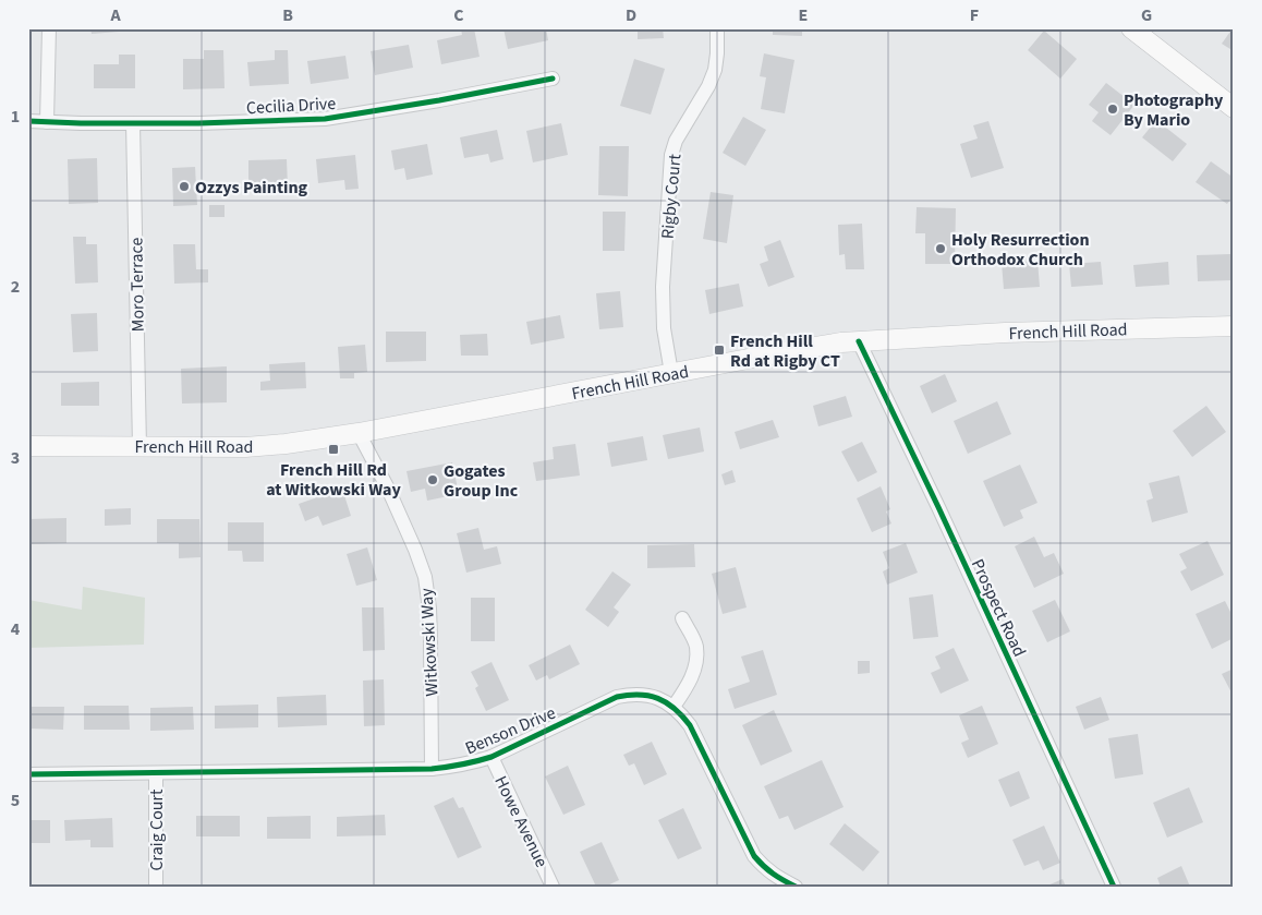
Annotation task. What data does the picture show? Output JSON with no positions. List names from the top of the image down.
{
  "streets": {
    "main road": ["French Hill Road"],
    "street": [
      "Cecilia Drive",
      "Rigby Court",
      "Moro Terrace",
      "Prospect Road",
      "Witkowski Way",
      "Benson Drive",
      "Howe Avenue",
      "Craig Court"
    ]
  },
  "crossings": [
    ["Cecilia Drive", "Moro Terrace"],
    ["Rigby Court", "French Hill Road"],
    ["Moro Terrace", "French Hill Road"],
    ["French Hill Road", "Prospect Road"],
    ["French Hill Road", "Witkowski Way"],
    ["Witkowski Way", "Benson Drive"],
    ["Benson Drive", "Howe Avenue"],
    ["Benson Drive", "Craig Court"]
  ],
  "places": {
    "other": [
      "Photography By Mario",
      "Ozzys Painting",
      "Holy Resurrection Orthodox Church",
      "Gogates Group Inc"
    ],
    "transit": ["French Hill Rd at Rigby CT", "French Hill Rd at Witkowski Way"]
  },
  "grid": {
    "columns": [
      "A",
      "B",
      "C",
      "D",
      "E",
      "F",
      "G"
    ],
    "rows": [
      "1",
      "2",
      "3",
      "4",
      "5"
    ]
  }
}
